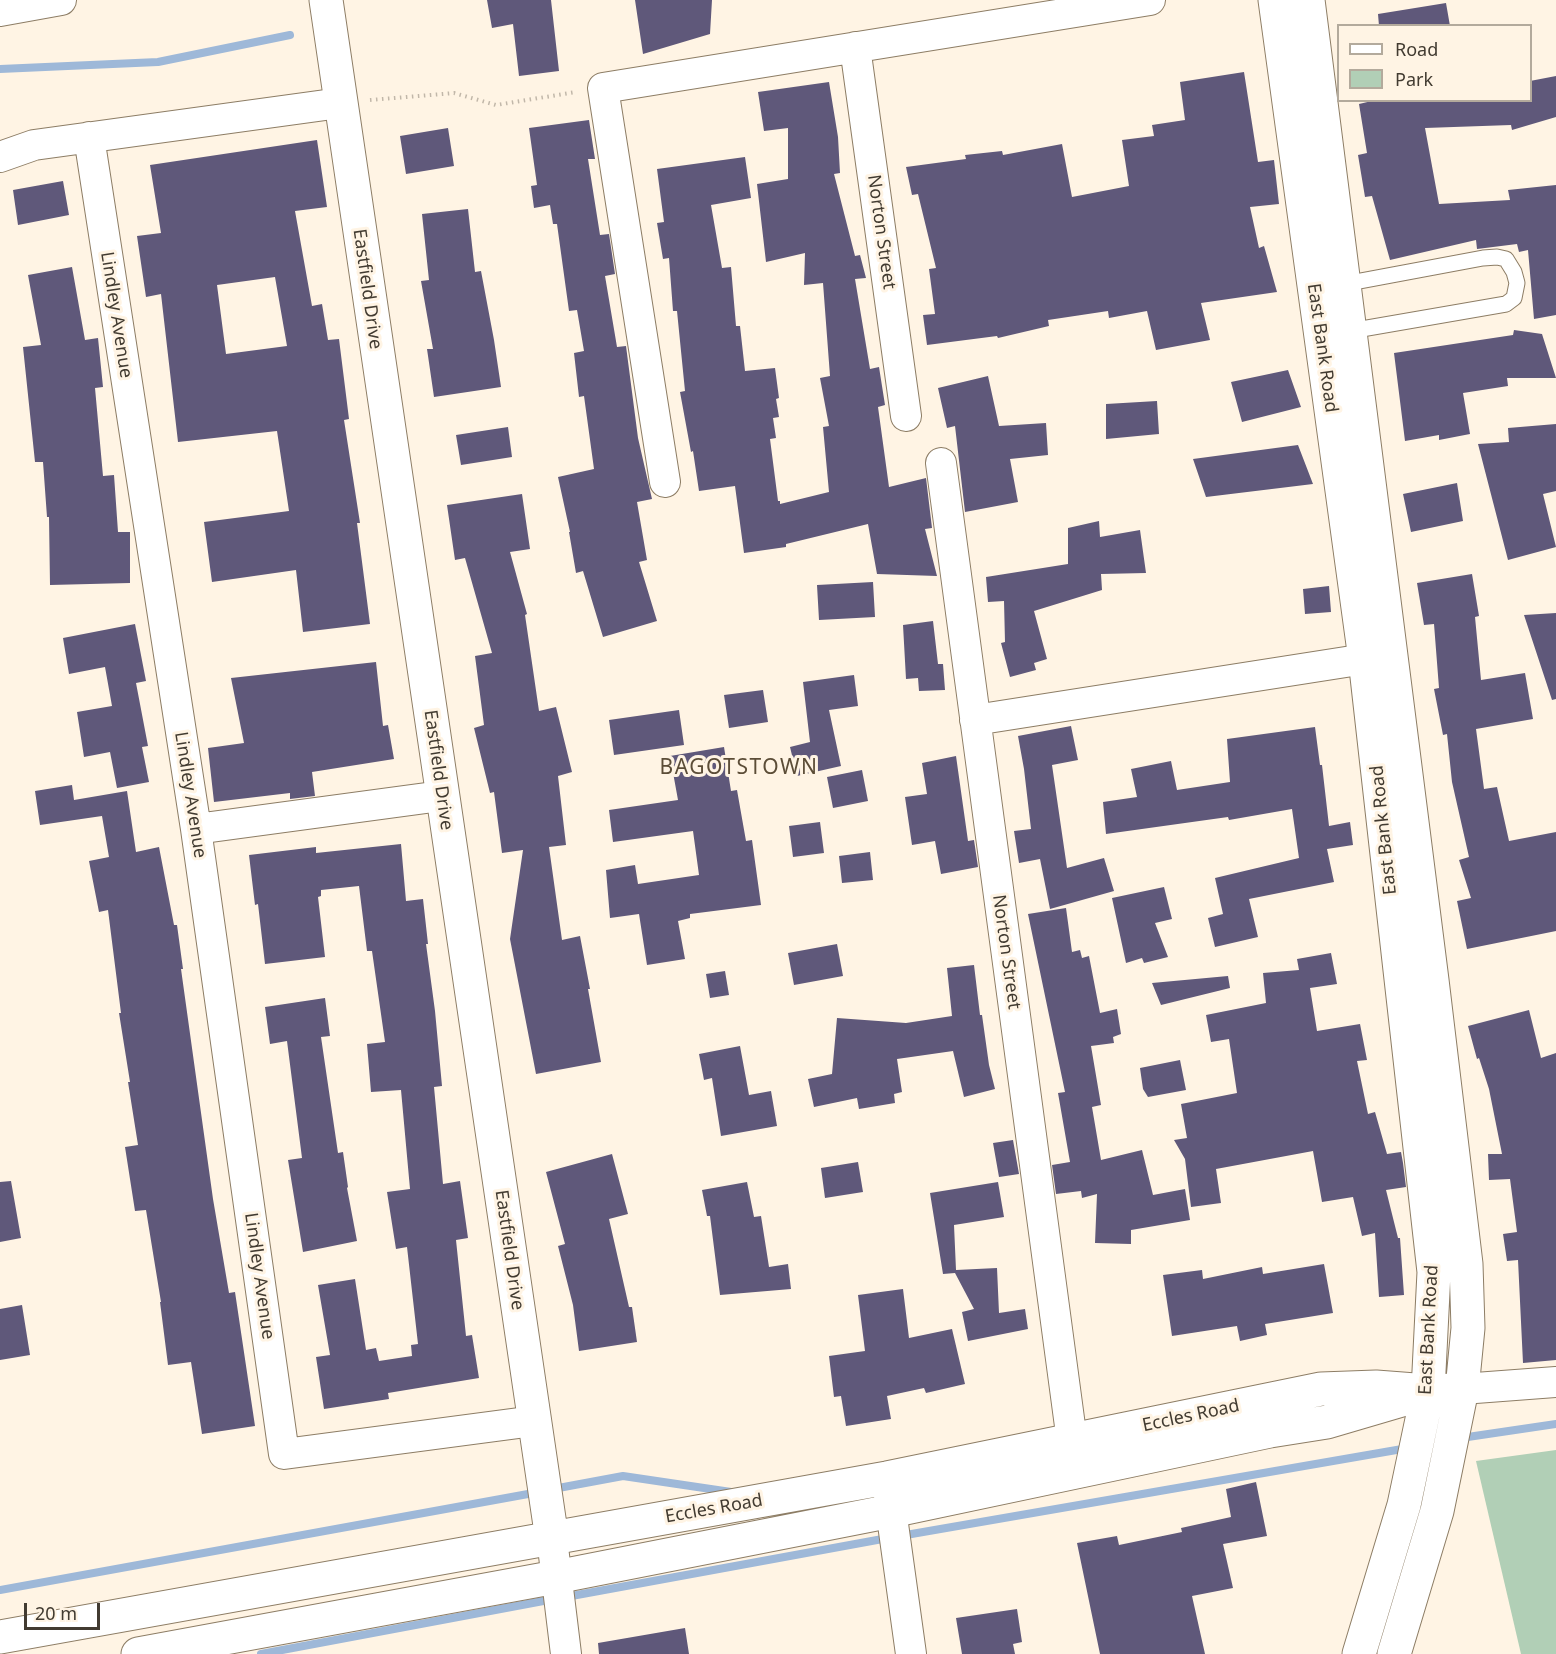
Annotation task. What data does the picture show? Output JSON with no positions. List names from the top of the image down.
{
  "streets": {
    "street": [
      "Norton Street",
      "Eastfield Drive",
      "Lindley Avenue",
      "East Bank Road",
      "Eccles Road"
    ]
  },
  "crossings": [
    ["Norton Street", "Eccles Road"],
    ["Eastfield Drive", "Lindley Avenue"],
    ["Eastfield Drive", "Eccles Road"],
    ["East Bank Road", "Eccles Road"]
  ],
  "districts": ["BAGOTSTOWN"],
  "legend": ["Road", "Park"],
  "scale_bar": "20 m"
}
